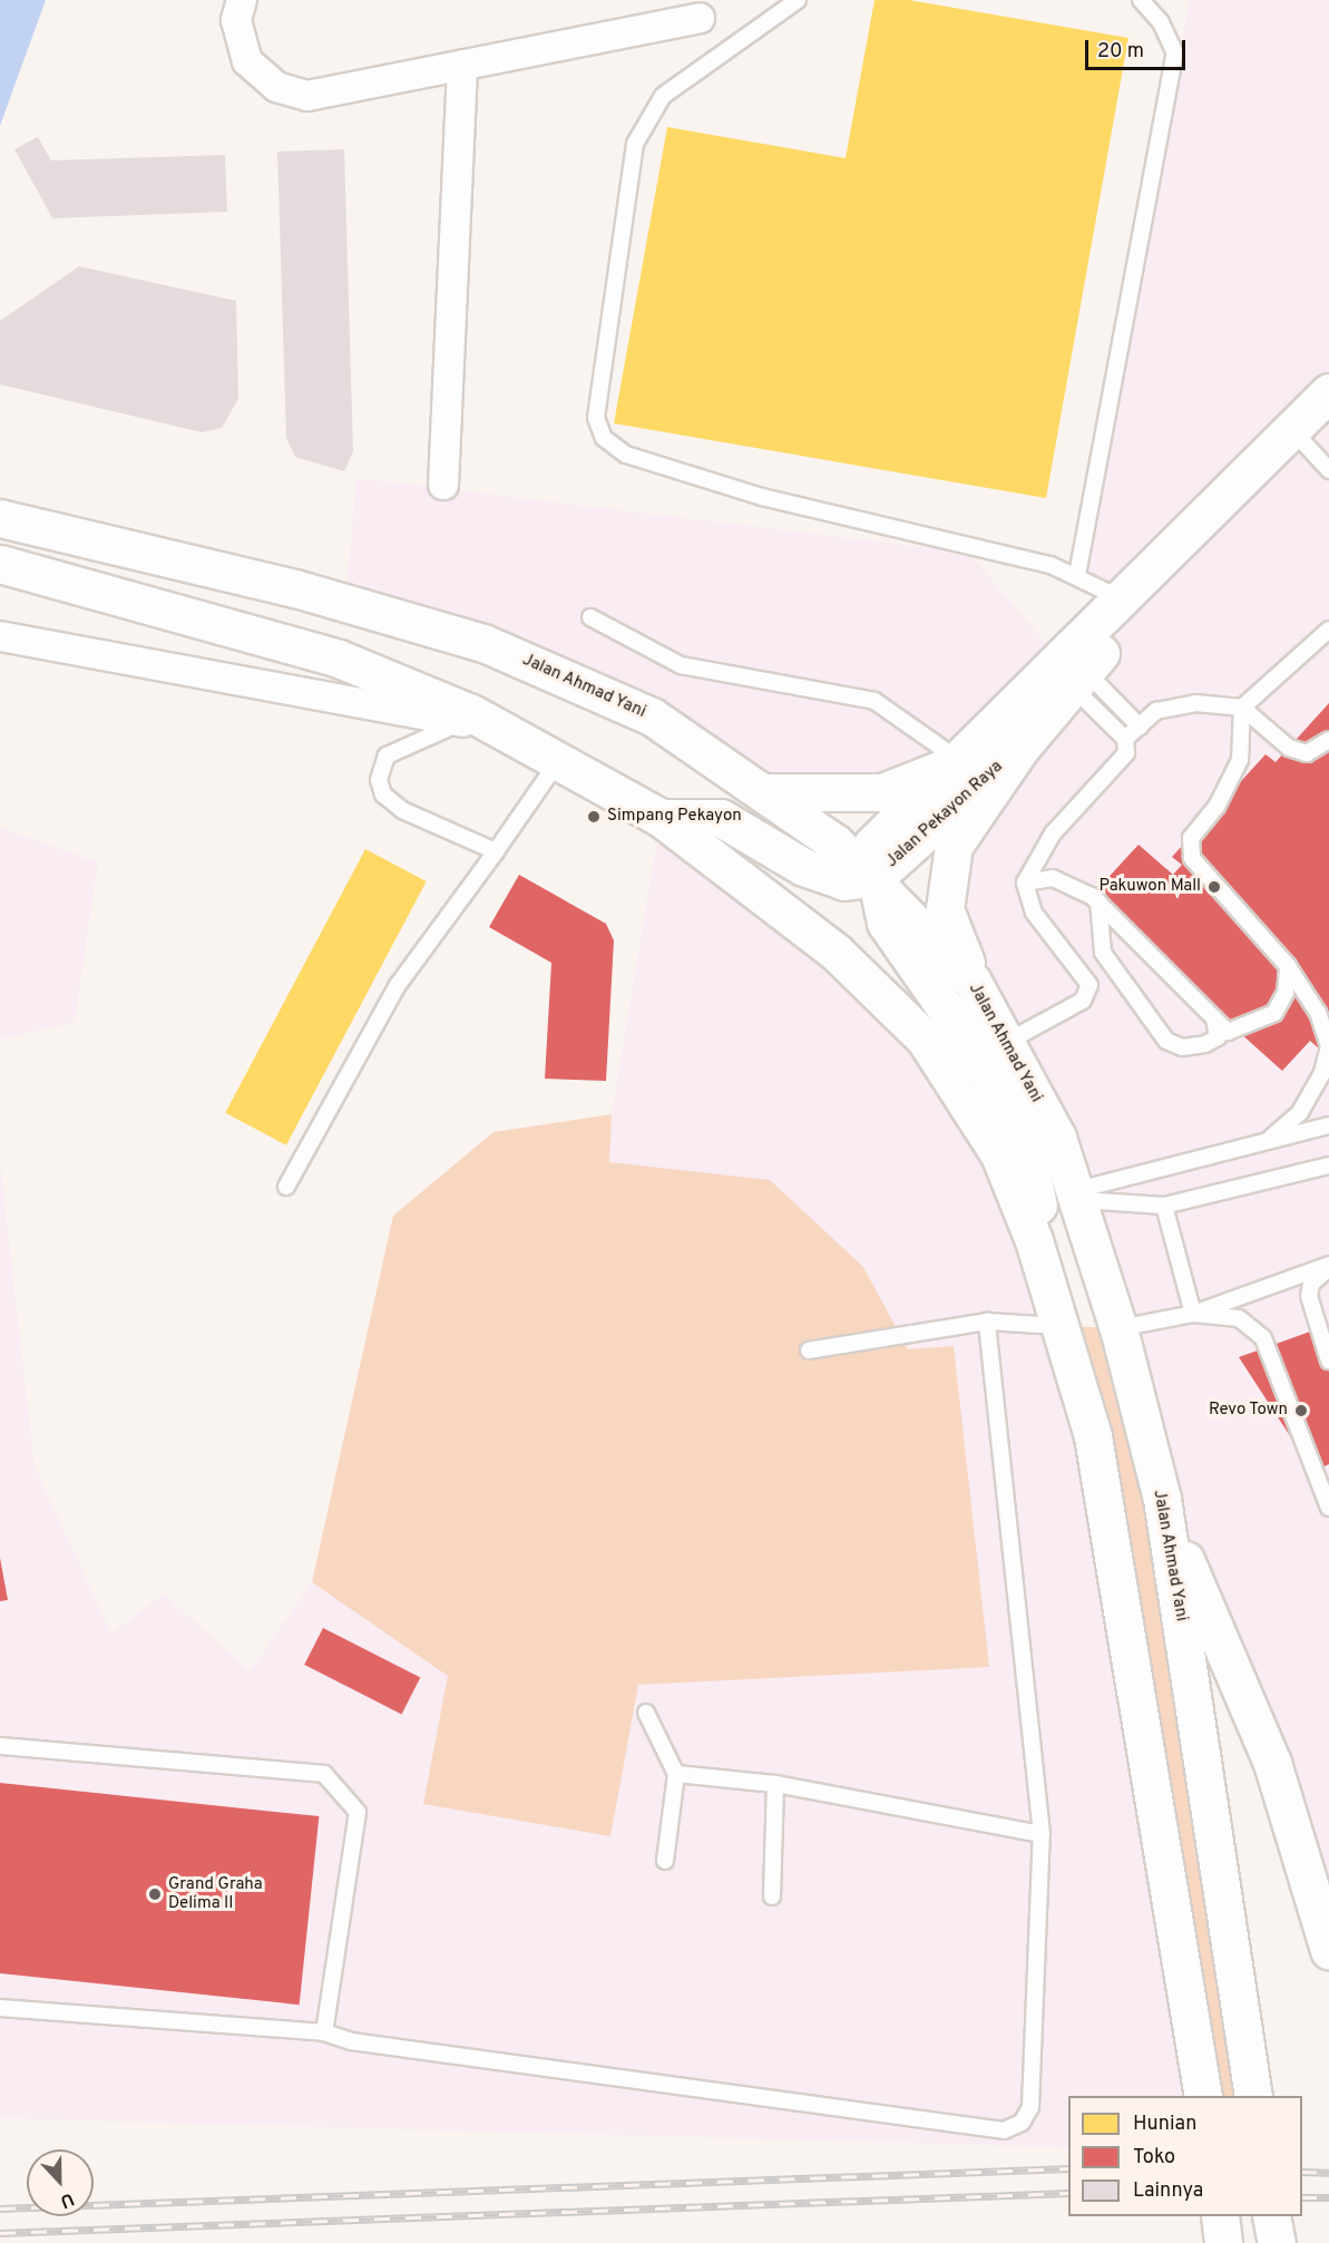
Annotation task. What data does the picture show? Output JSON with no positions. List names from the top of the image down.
{
  "streets": {
    "main road": ["Jalan Ahmad Yani", "Jalan Pekayon Raya"]
  },
  "crossings": [
    ["Jalan Ahmad Yani", "Jalan Pekayon Raya"]
  ],
  "places": [
    "Simpang Pekayon",
    "Pakuwon Mall",
    "Revo Town",
    "Grand Graha Delima II"
  ],
  "legend": ["Hunian", "Toko", "Lainnya"],
  "scale_bar": "20 m",
  "north": "bottom"
}
